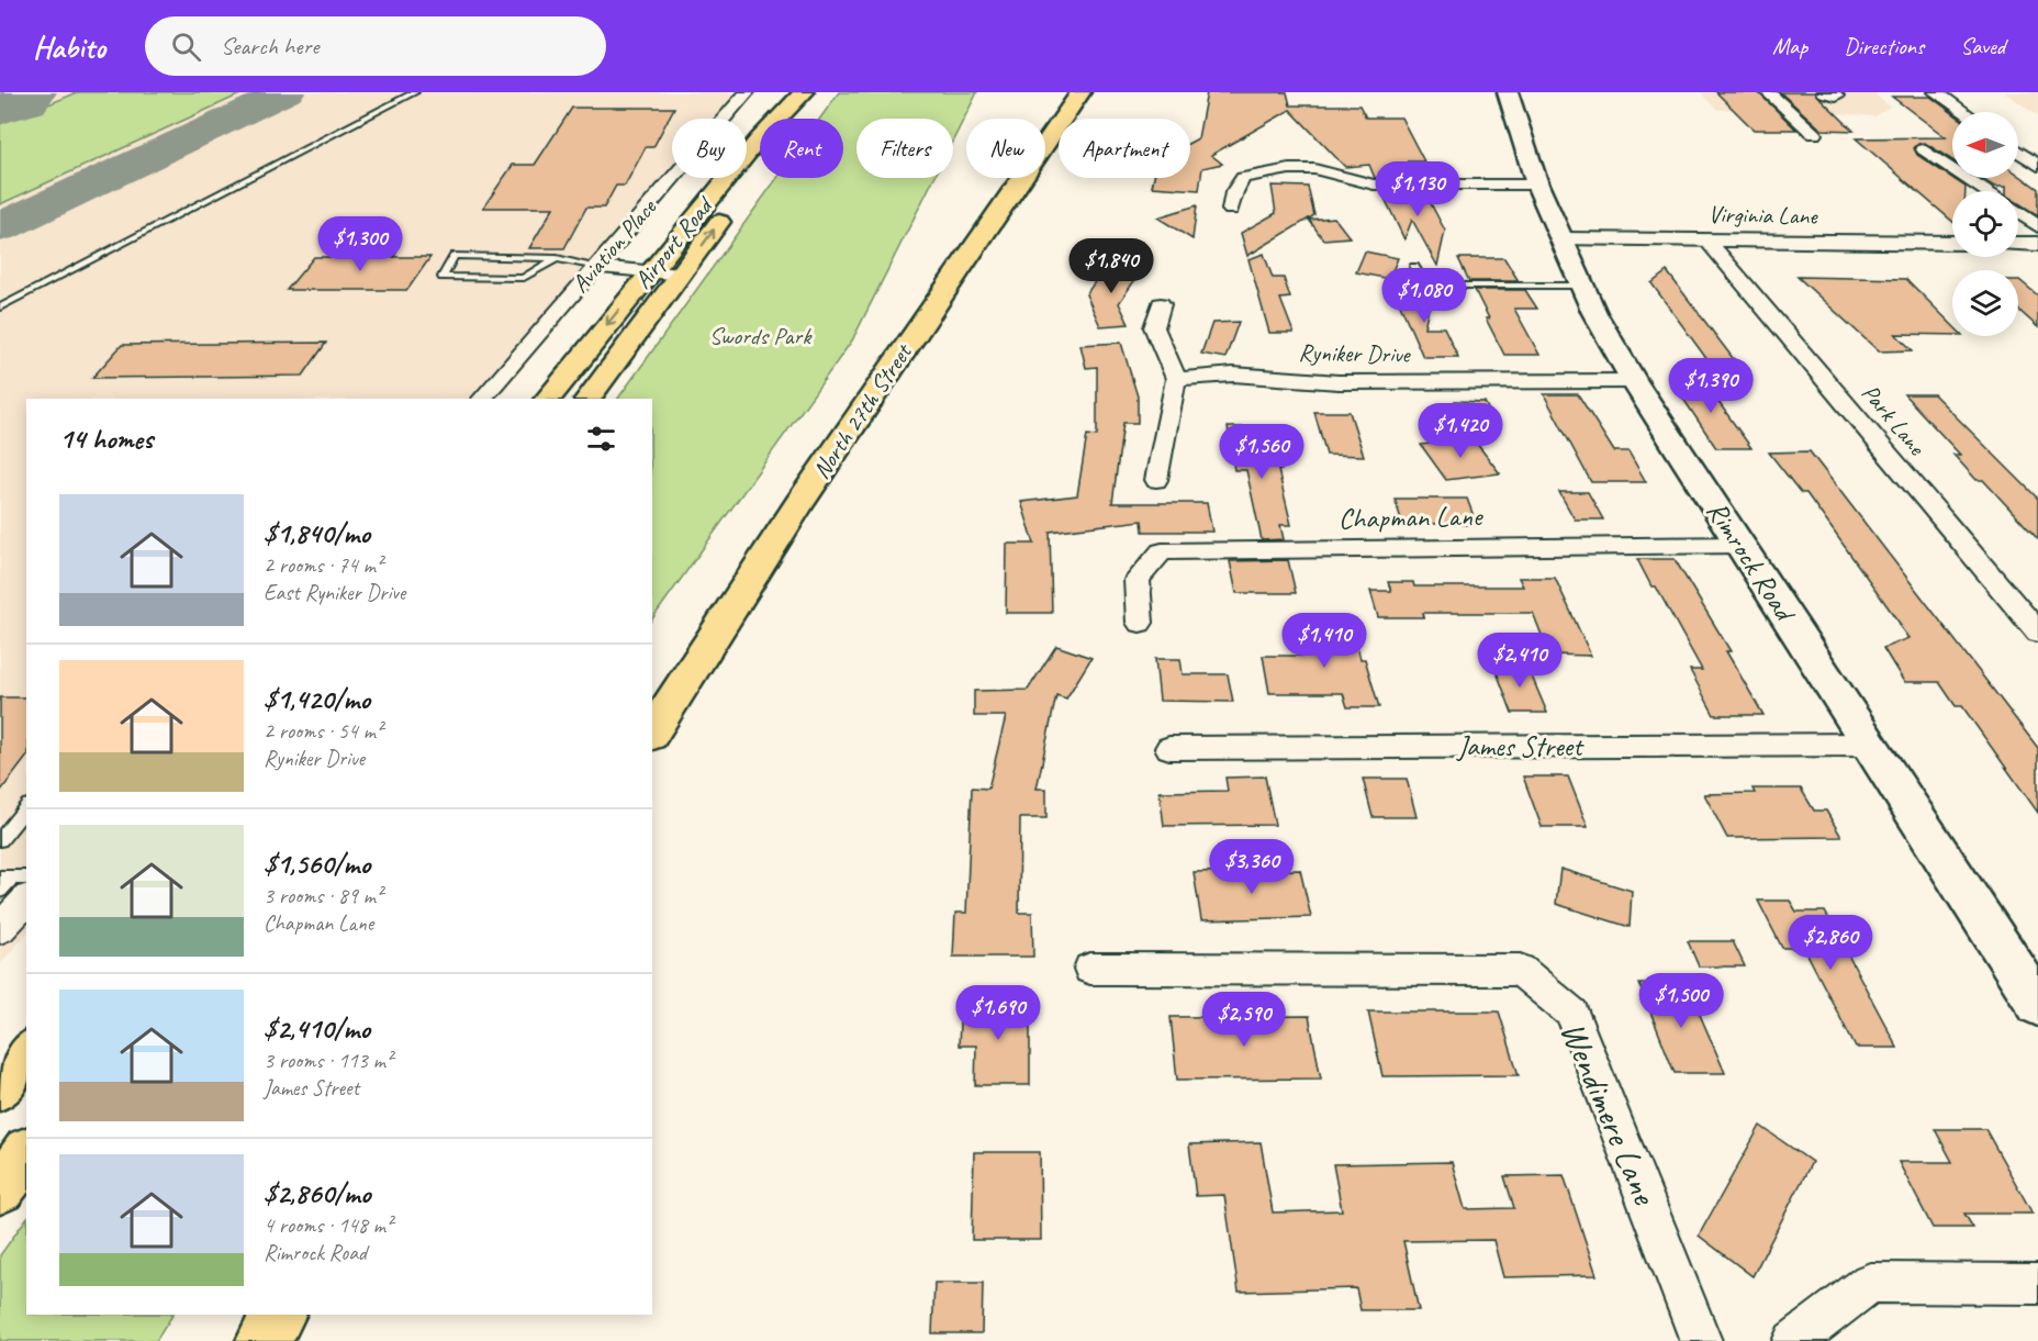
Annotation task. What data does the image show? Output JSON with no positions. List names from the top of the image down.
{
  "streets": {
    "main road": ["Airport Road", "North 27th Street", "Rimrock Road"],
    "street": [
      "Virginia Lane",
      "Aviation Place",
      "Ryniker Drive",
      "Park Lane",
      "Chapman Lane",
      "James Street",
      "Wendimere Lane"
    ]
  },
  "crossings": [
    ["Virginia Lane", "Park Lane"],
    ["Virginia Lane", "Rimrock Road"],
    ["Ryniker Drive", "Rimrock Road"],
    ["Chapman Lane", "Rimrock Road"],
    ["Rimrock Road", "James Street"]
  ],
  "parks": ["Swords Park"],
  "north": "left",
  "page": {
    "header": "Habito",
    "search": "Search here",
    "nav": ["Map", "Directions", "Saved"],
    "chip": [
      "Buy",
      "Rent",
      "Filters",
      "New",
      "Apartment"
    ],
    "price": [
      "$1,130",
      "$1,300",
      "$1,840",
      "$1,080",
      "$1,390",
      "$1,420",
      "$1,560",
      "$1,410",
      "$2,410",
      "$3,360",
      "$2,860",
      "$1,500",
      "$1,690",
      "$2,590"
    ],
    "heading": "14 homes",
    "list": [
      {
        "name": "$1,840/mo",
        "note": "2 rooms · 74 m² · East Ryniker Drive"
      },
      {
        "name": "$1,420/mo",
        "note": "2 rooms · 54 m² · Ryniker Drive"
      },
      {
        "name": "$1,560/mo",
        "note": "3 rooms · 89 m² · Chapman Lane"
      },
      {
        "name": "$2,410/mo",
        "note": "3 rooms · 113 m² · James Street"
      },
      {
        "name": "$2,860/mo",
        "note": "4 rooms · 148 m² · Rimrock Road"
      }
    ]
  }
}
